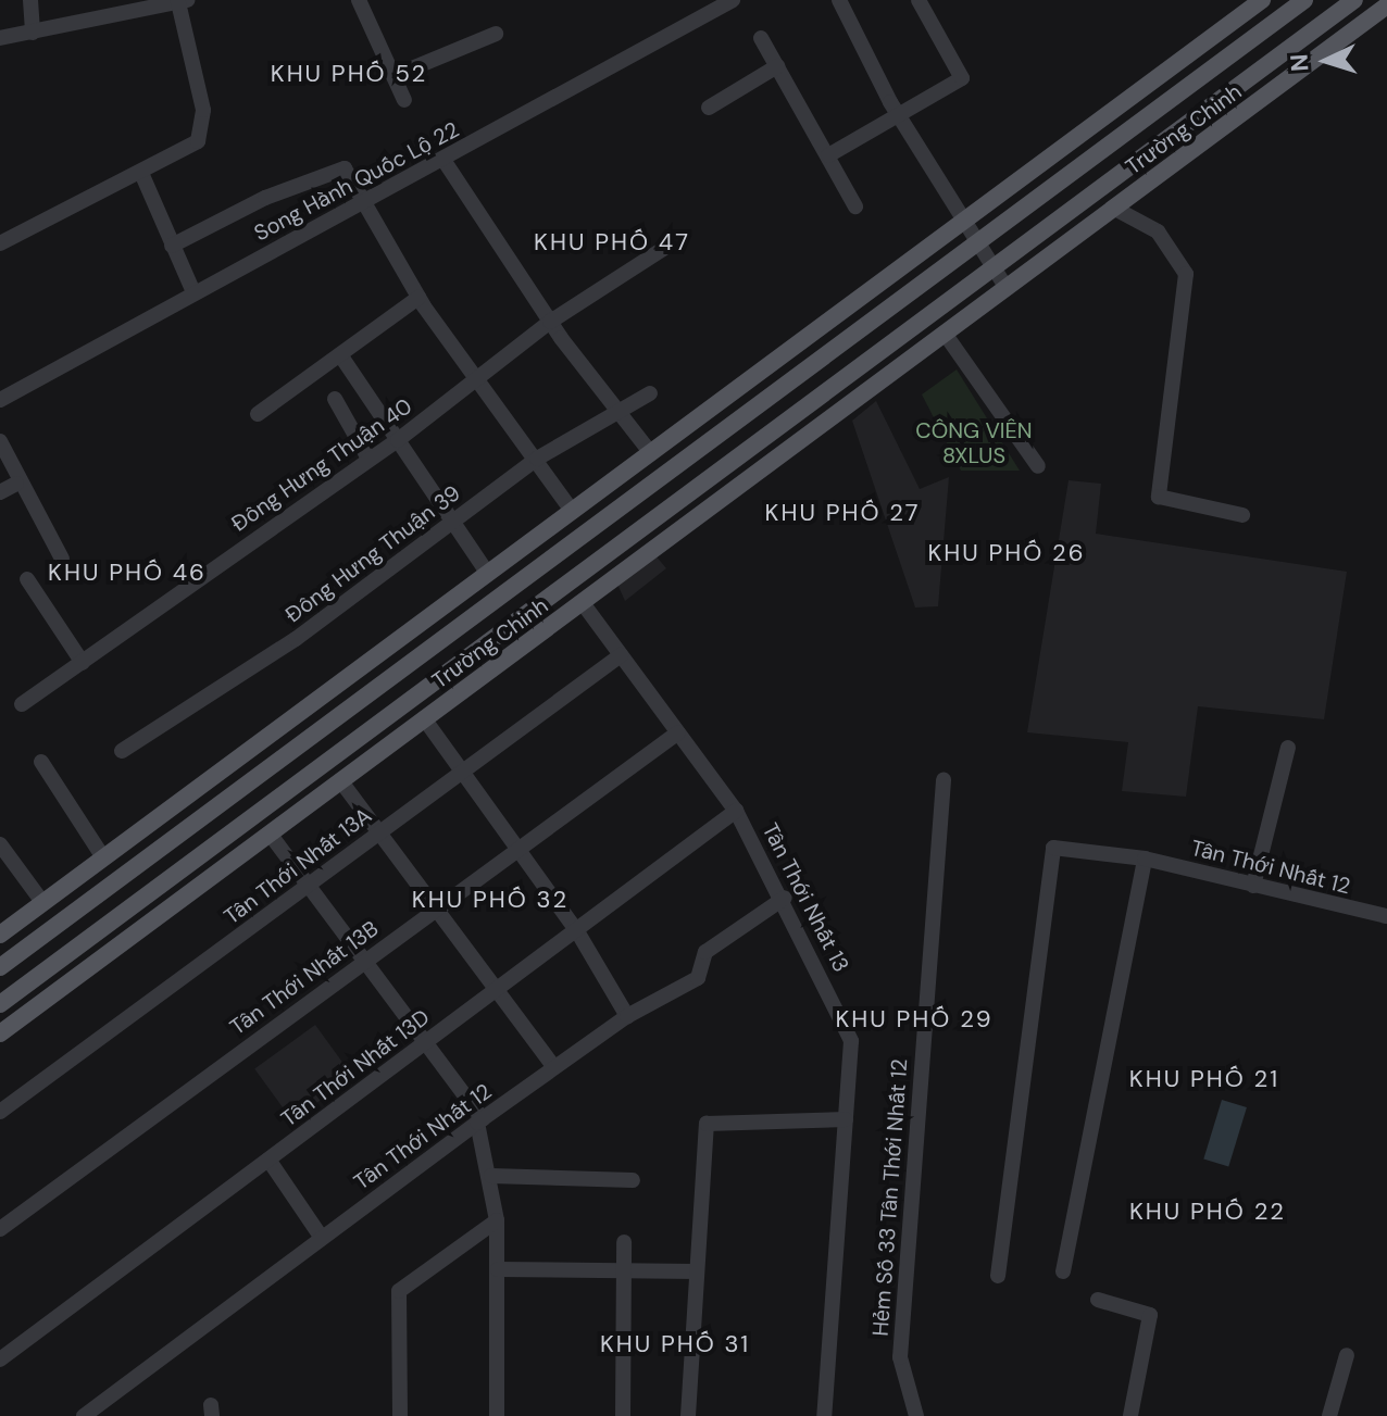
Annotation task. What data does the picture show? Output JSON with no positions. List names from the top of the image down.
{
  "streets": {
    "main road": ["Trường Chinh"],
    "street": [
      "Song Hành Quốc Lộ 22",
      "Đông Hưng Thuận 40",
      "Đông Hưng Thuận 39",
      "Tân Thới Nhất 13A",
      "Tân Thới Nhất 12",
      "Tân Thới Nhất 13",
      "Tân Thới Nhất 13B",
      "Tân Thới Nhất 13D",
      "Hẻm Số 33 Tân Thới Nhất 12"
    ]
  },
  "crossings": [
    ["Trường Chinh", "Tân Thới Nhất 13"],
    ["Tân Thới Nhất 13A", "Tân Thới Nhất 13"],
    ["Tân Thới Nhất 12", "Tân Thới Nhất 13"],
    ["Tân Thới Nhất 13", "Tân Thới Nhất 13B"],
    ["Tân Thới Nhất 13", "Tân Thới Nhất 13D"]
  ],
  "districts": [
    "KHU PHỐ 52",
    "KHU PHỐ 47",
    "KHU PHỐ 27",
    "KHU PHỐ 26",
    "KHU PHỐ 46",
    "KHU PHỐ 32",
    "KHU PHỐ 29",
    "KHU PHỐ 21",
    "KHU PHỐ 22",
    "KHU PHỐ 31"
  ],
  "parks": ["CÔNG VIÊN 8XLUS"],
  "north": "left"
}
